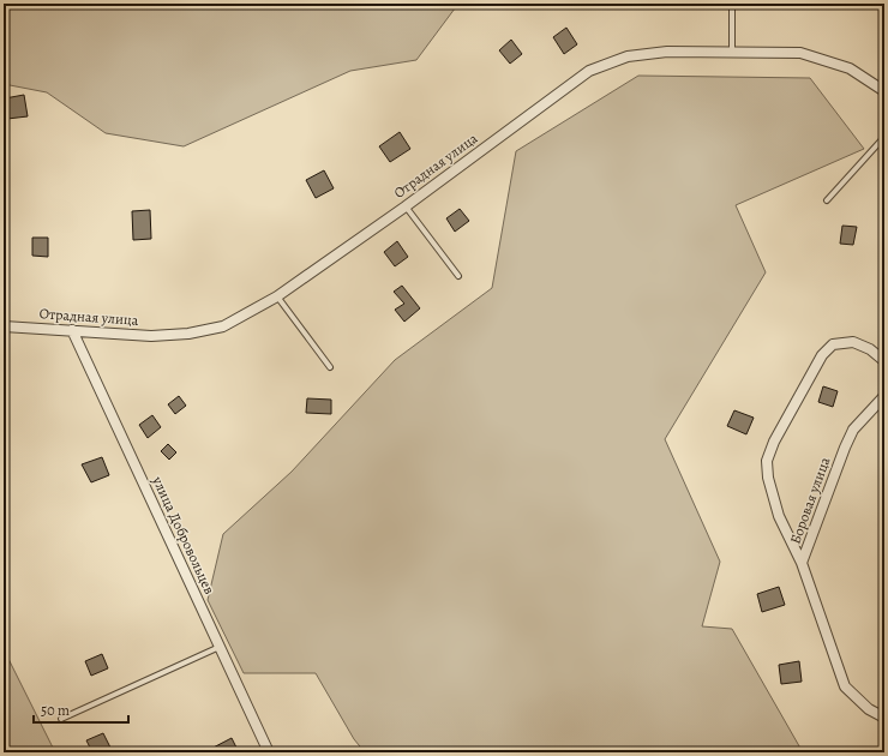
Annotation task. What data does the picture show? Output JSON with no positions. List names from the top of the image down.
{
  "streets": {
    "street": ["Отрадная улица", "Боровая улица", "улица Добровольцев"]
  },
  "crossings": [
    ["Отрадная улица", "улица Добровольцев"]
  ],
  "scale_bar": "50 m"
}
